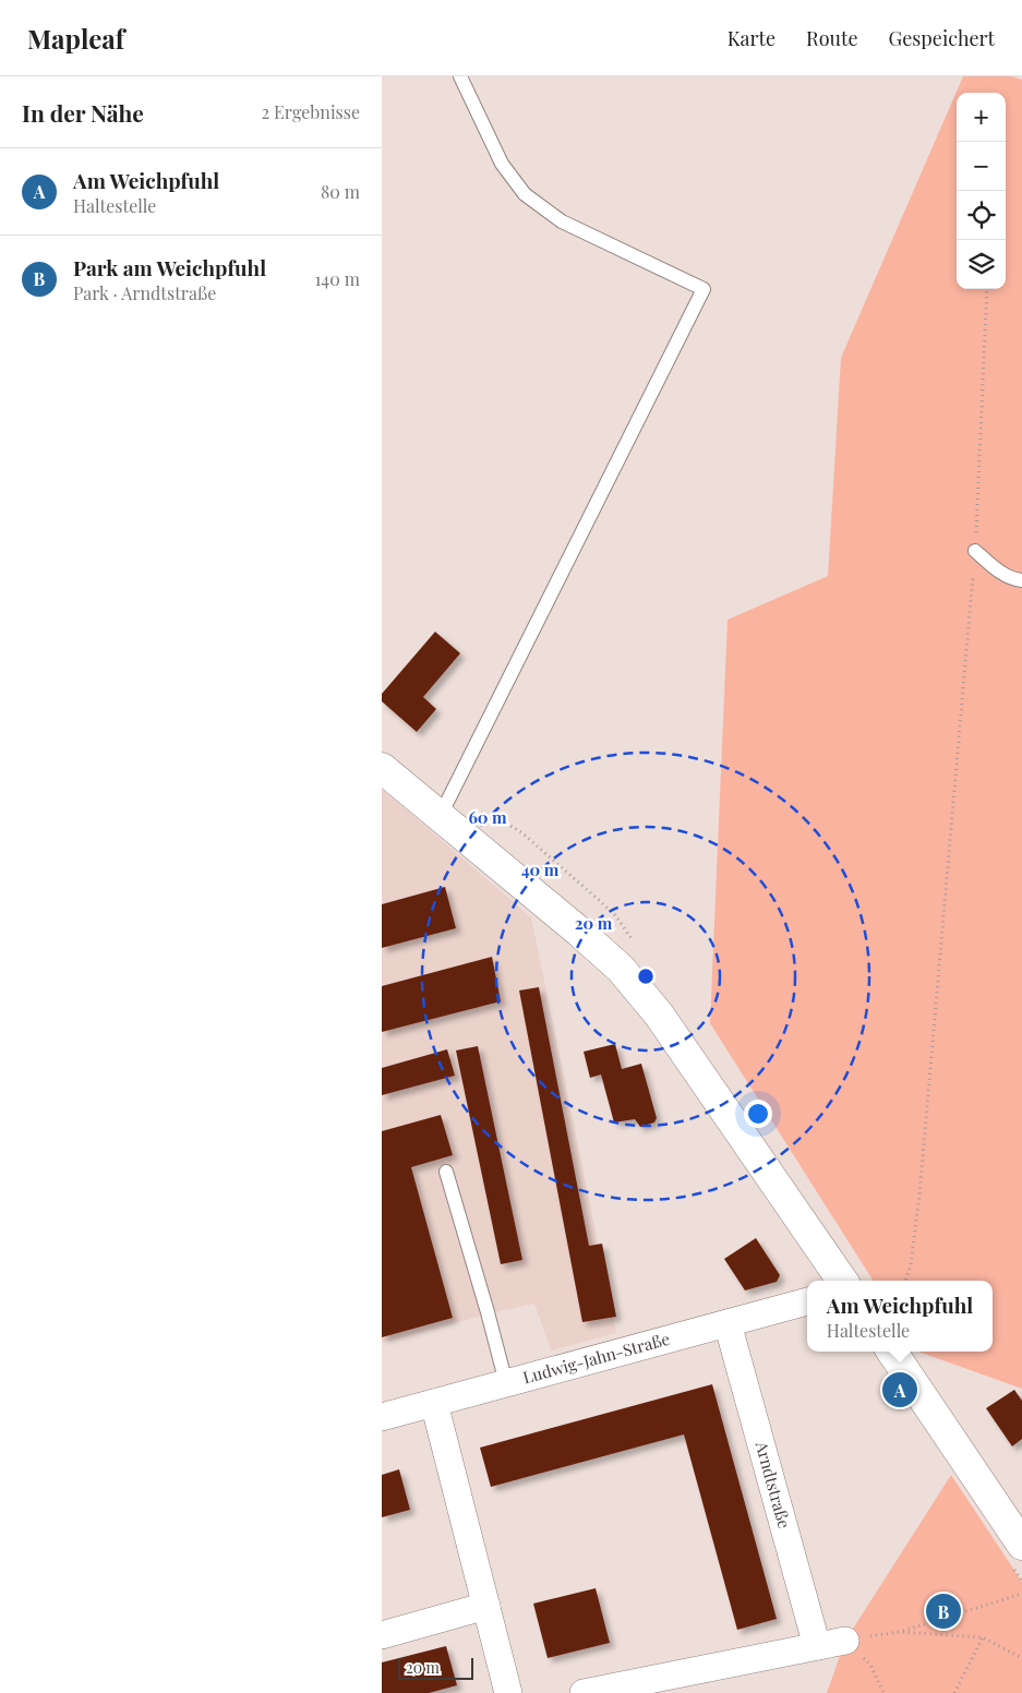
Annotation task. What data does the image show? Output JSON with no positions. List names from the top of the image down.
{
  "streets": {
    "street": ["Ludwig-Jahn-Straße", "Arndtstraße"]
  },
  "crossings": [
    ["Ludwig-Jahn-Straße", "Arndtstraße"]
  ],
  "scale_bar": "20 m",
  "page": {
    "header": "Mapleaf",
    "nav": ["Karte", "Route", "Gespeichert"],
    "heading": ["In der Nähe", "2 Ergebnisse"],
    "map_buttons": ["+", "−"],
    "list": [
      {
        "mark": "A",
        "name": "Am Weichpfuhl",
        "note": "Haltestelle",
        "value": "80 m"
      },
      {
        "mark": "B",
        "name": "Park am Weichpfuhl",
        "note": "Park · Arndtstraße",
        "value": "140 m"
      }
    ],
    "popup": ["Am Weichpfuhl", "Haltestelle"],
    "pins": ["A", "B"],
    "scale": "20 m"
  },
  "rings": ["60 m", "40 m", "20 m"]
}
